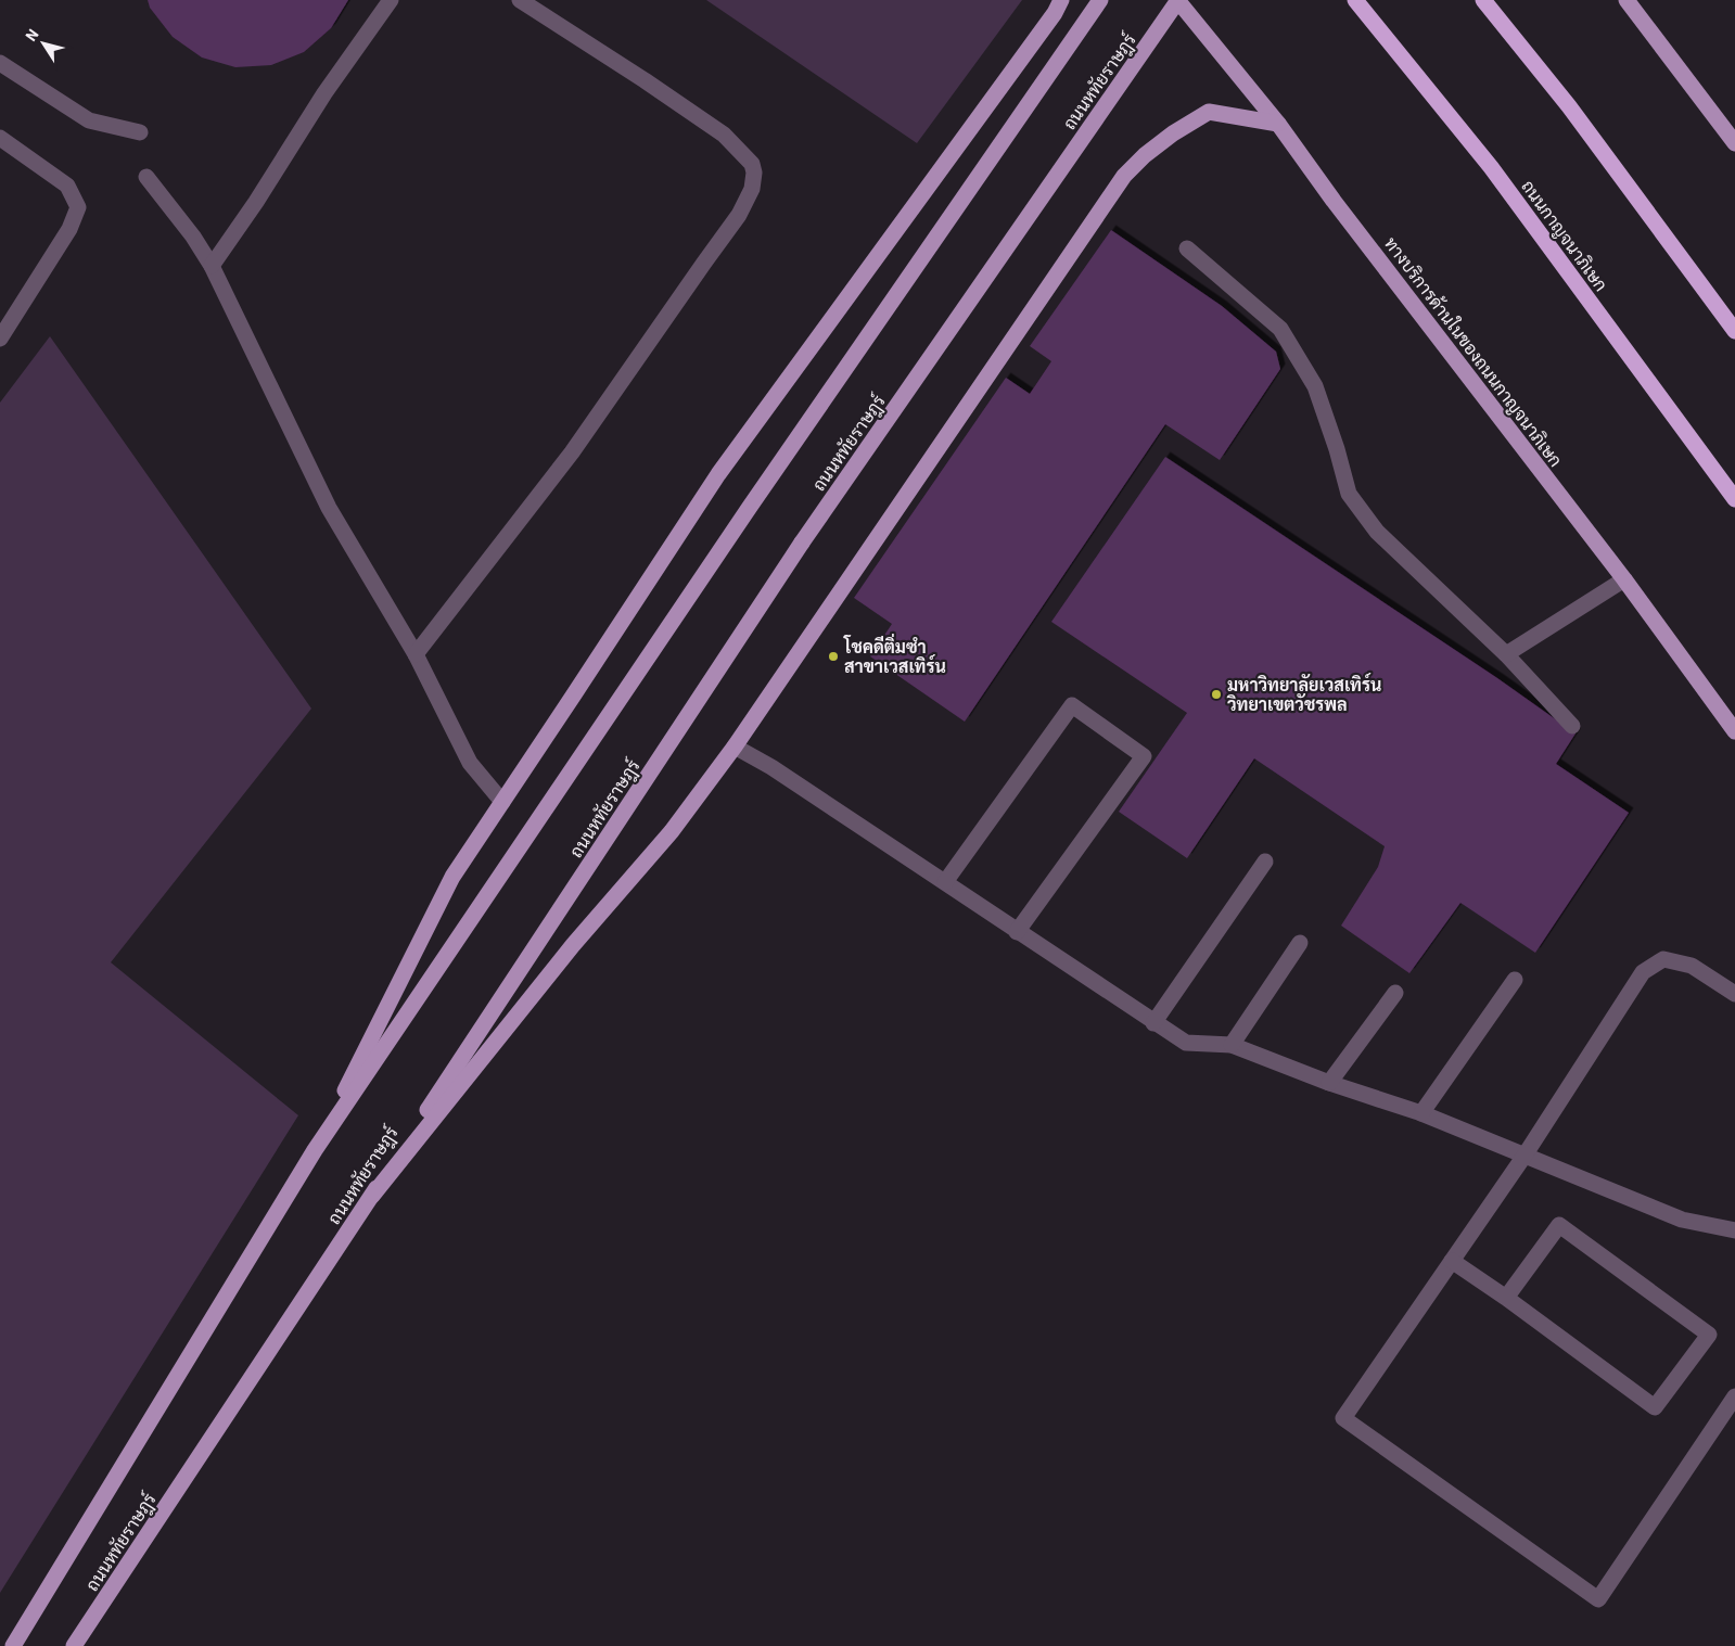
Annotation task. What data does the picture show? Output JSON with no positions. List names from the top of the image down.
{
  "streets": {
    "highway": ["ถนนกาญจนาภิเษก"],
    "main road": ["ถนนหทัยราษฎร์", "ทางบริการด้านในของถนนกาญจนาภิเษก"]
  },
  "crossings": [
    ["ถนนหทัยราษฎร์", "ทางบริการด้านในของถนนกาญจนาภิเษก"]
  ],
  "places": ["โชคดีติ่มซำ สาขาเวสเทิร์น", "มหาวิทยาลัยเวสเทิร์น วิทยาเขตวัชรพล"],
  "north": "top left"
}
